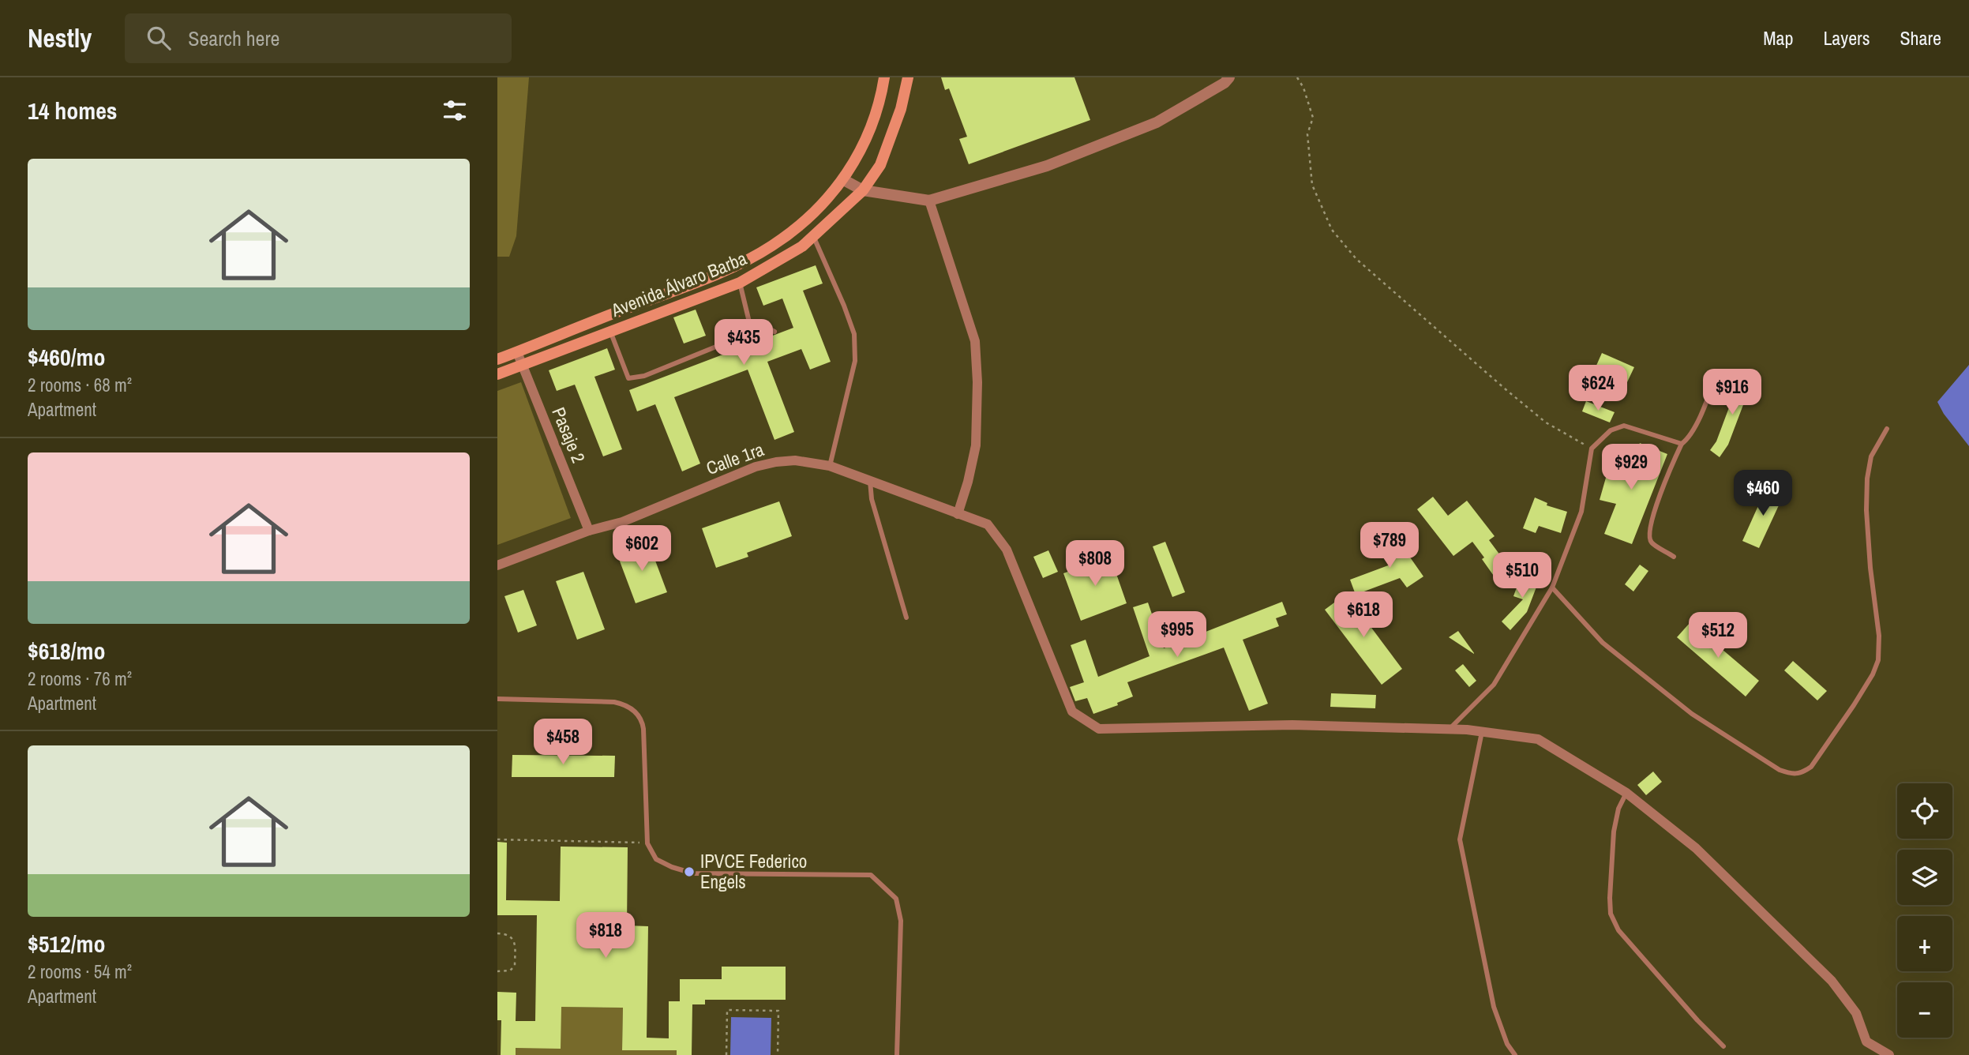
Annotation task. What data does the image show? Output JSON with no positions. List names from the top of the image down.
{
  "streets": {
    "main road": ["Avenida Álvaro Barba"],
    "street": ["Pasaje 2", "Calle 1ra"]
  },
  "crossings": [
    ["Avenida Álvaro Barba", "Pasaje 2"],
    ["Pasaje 2", "Calle 1ra"]
  ],
  "places": ["IPVCE Federico Engels"],
  "page": {
    "header": "Nestly",
    "search": "Search here",
    "nav": ["Map", "Layers", "Share"],
    "heading": "14 homes",
    "list": [
      {
        "name": "$460/mo",
        "note": "2 rooms · 68 m² · Apartment"
      },
      {
        "name": "$618/mo",
        "note": "2 rooms · 76 m² · Apartment"
      },
      {
        "name": "$512/mo",
        "note": "2 rooms · 54 m² · Apartment"
      }
    ],
    "price": [
      "$435",
      "$624",
      "$916",
      "$929",
      "$460",
      "$789",
      "$602",
      "$808",
      "$510",
      "$618",
      "$995",
      "$512",
      "$458",
      "$818"
    ],
    "map_buttons": ["+", "−"]
  }
}
